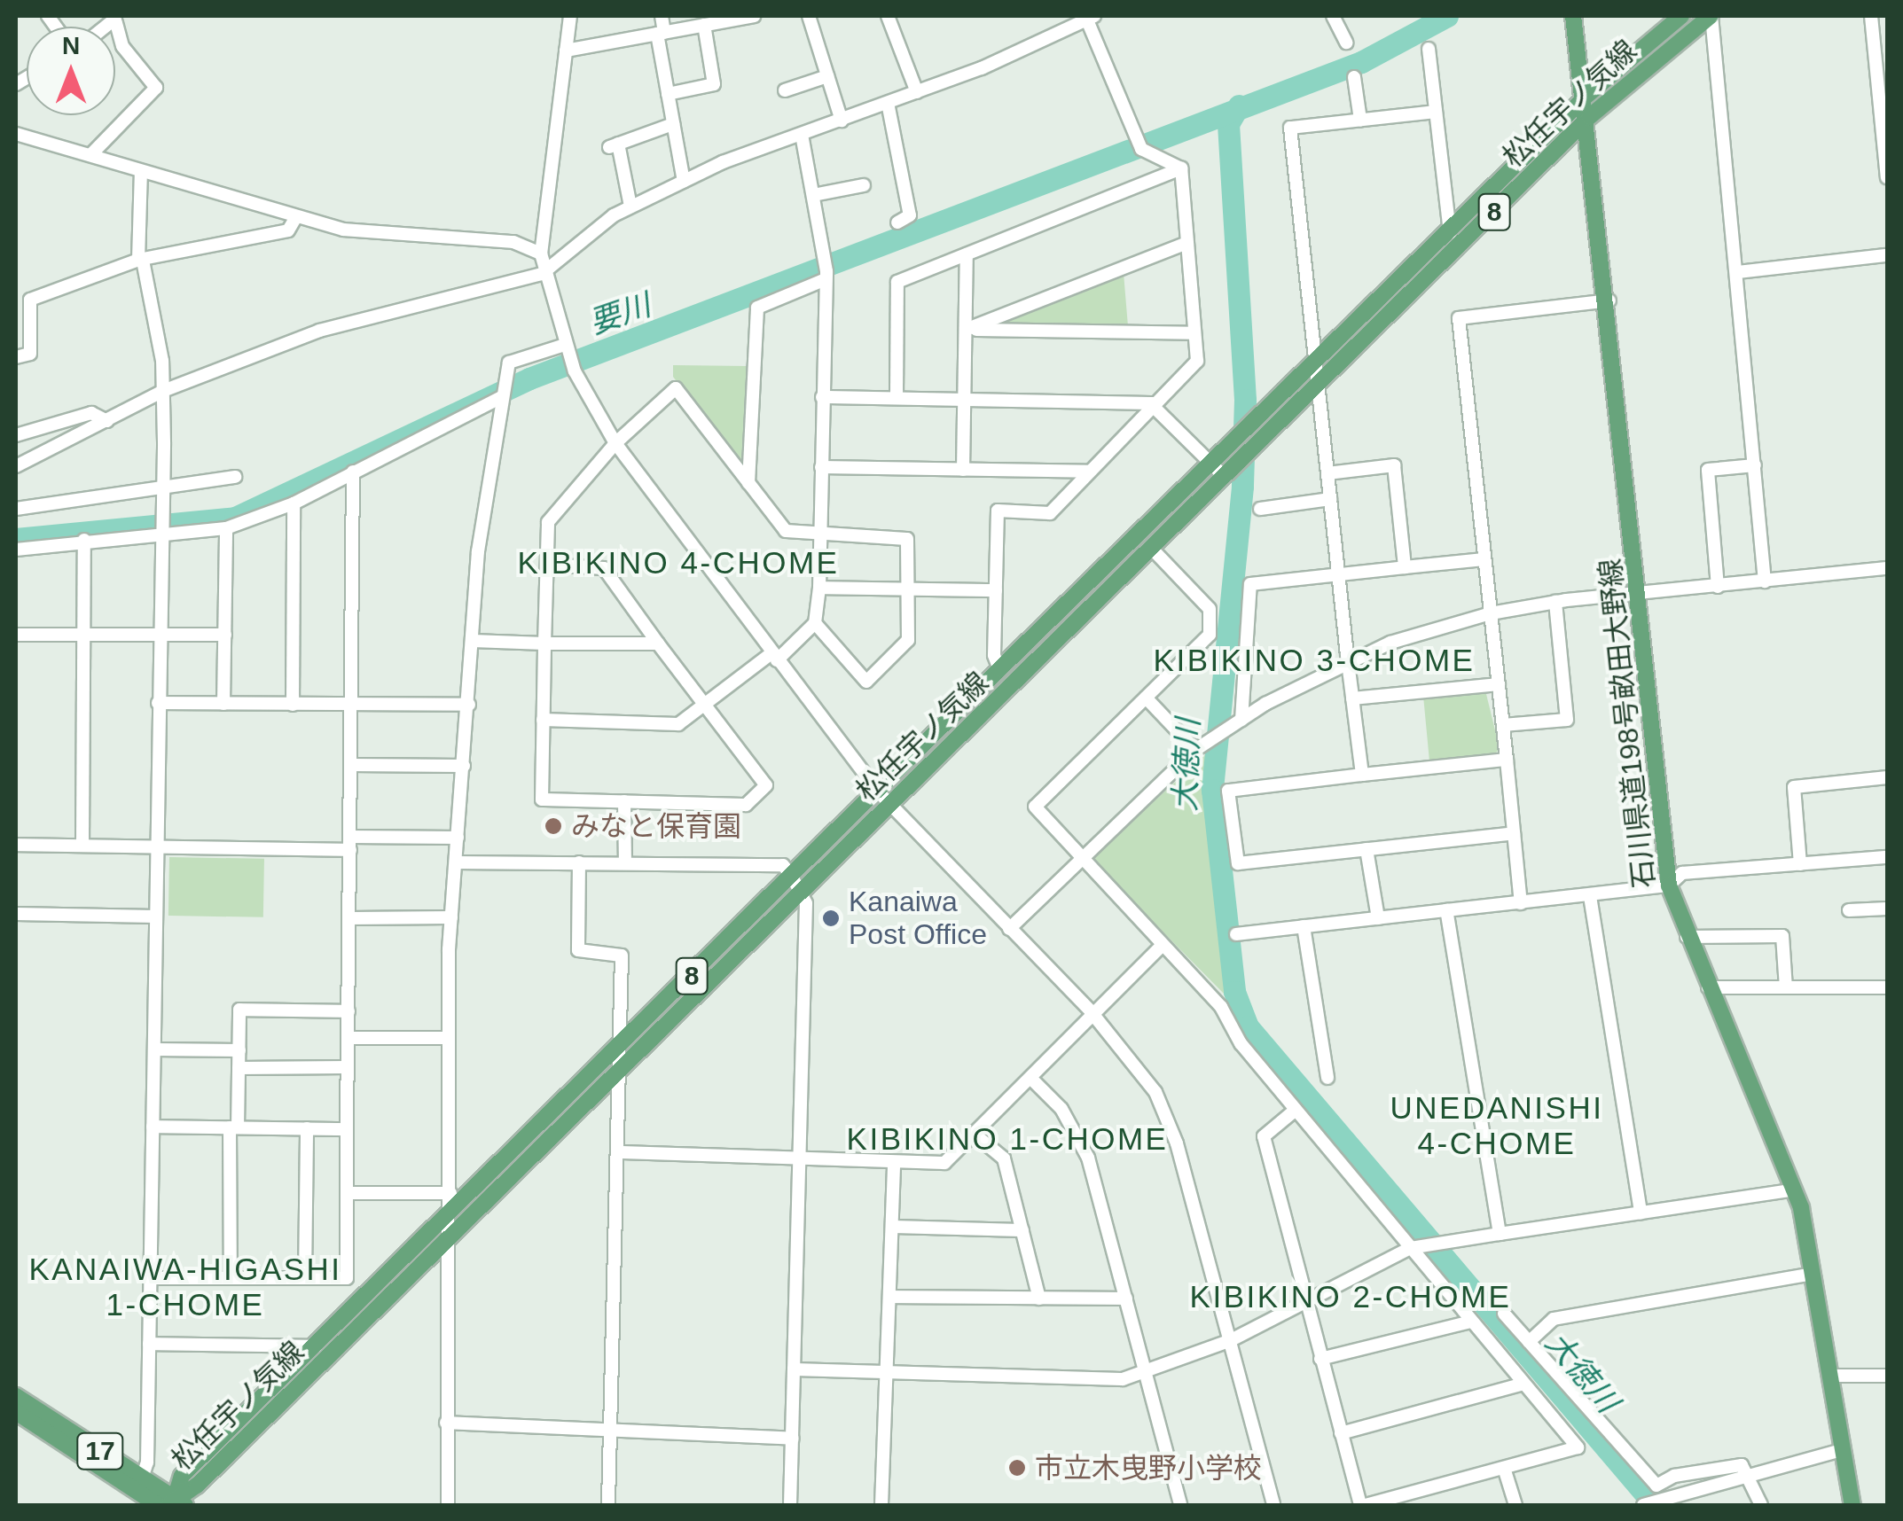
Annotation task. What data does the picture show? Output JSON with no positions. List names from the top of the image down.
{
  "streets": {
    "main road": [
      "松任宇ノ気線",
      "8",
      "石川県道198号畝田大野線",
      "17"
    ]
  },
  "crossings": [
    ["松任宇ノ気線", "石川県道198号畝田大野線"],
    ["松任宇ノ気線", "17"]
  ],
  "districts": [
    "KIBIKINO 4-CHOME",
    "KIBIKINO 3-CHOME",
    "UNEDANISHI 4-CHOME",
    "KIBIKINO 1-CHOME",
    "KANAIWA-HIGASHI 1-CHOME",
    "KIBIKINO 2-CHOME"
  ],
  "water": ["要川", "大徳川"],
  "places": ["みなと保育園", "Kanaiwa Post Office", "市立木曳野小学校"],
  "north": "top"
}
